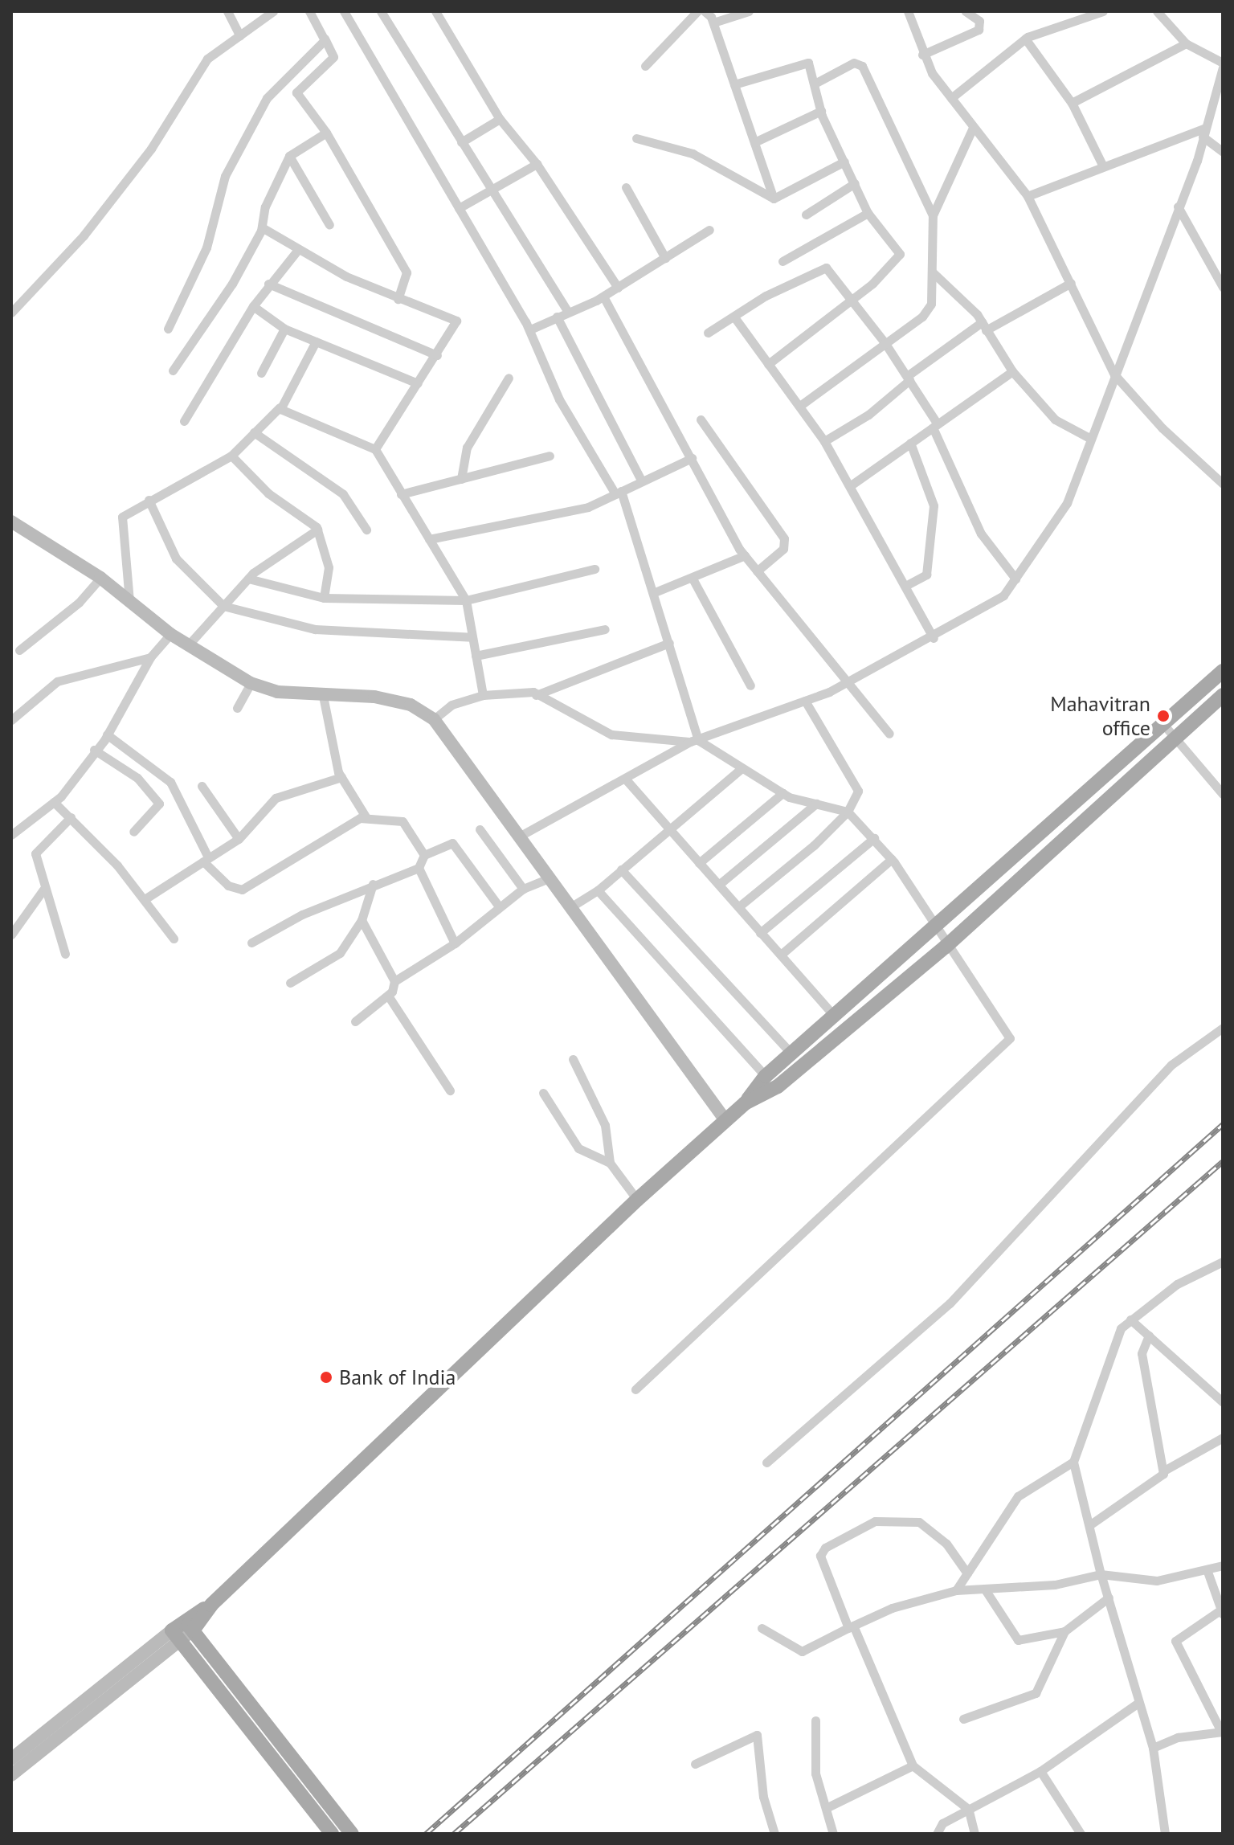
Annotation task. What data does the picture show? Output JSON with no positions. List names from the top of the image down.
{
  "places": ["Mahavitran office", "Bank of India"]
}
